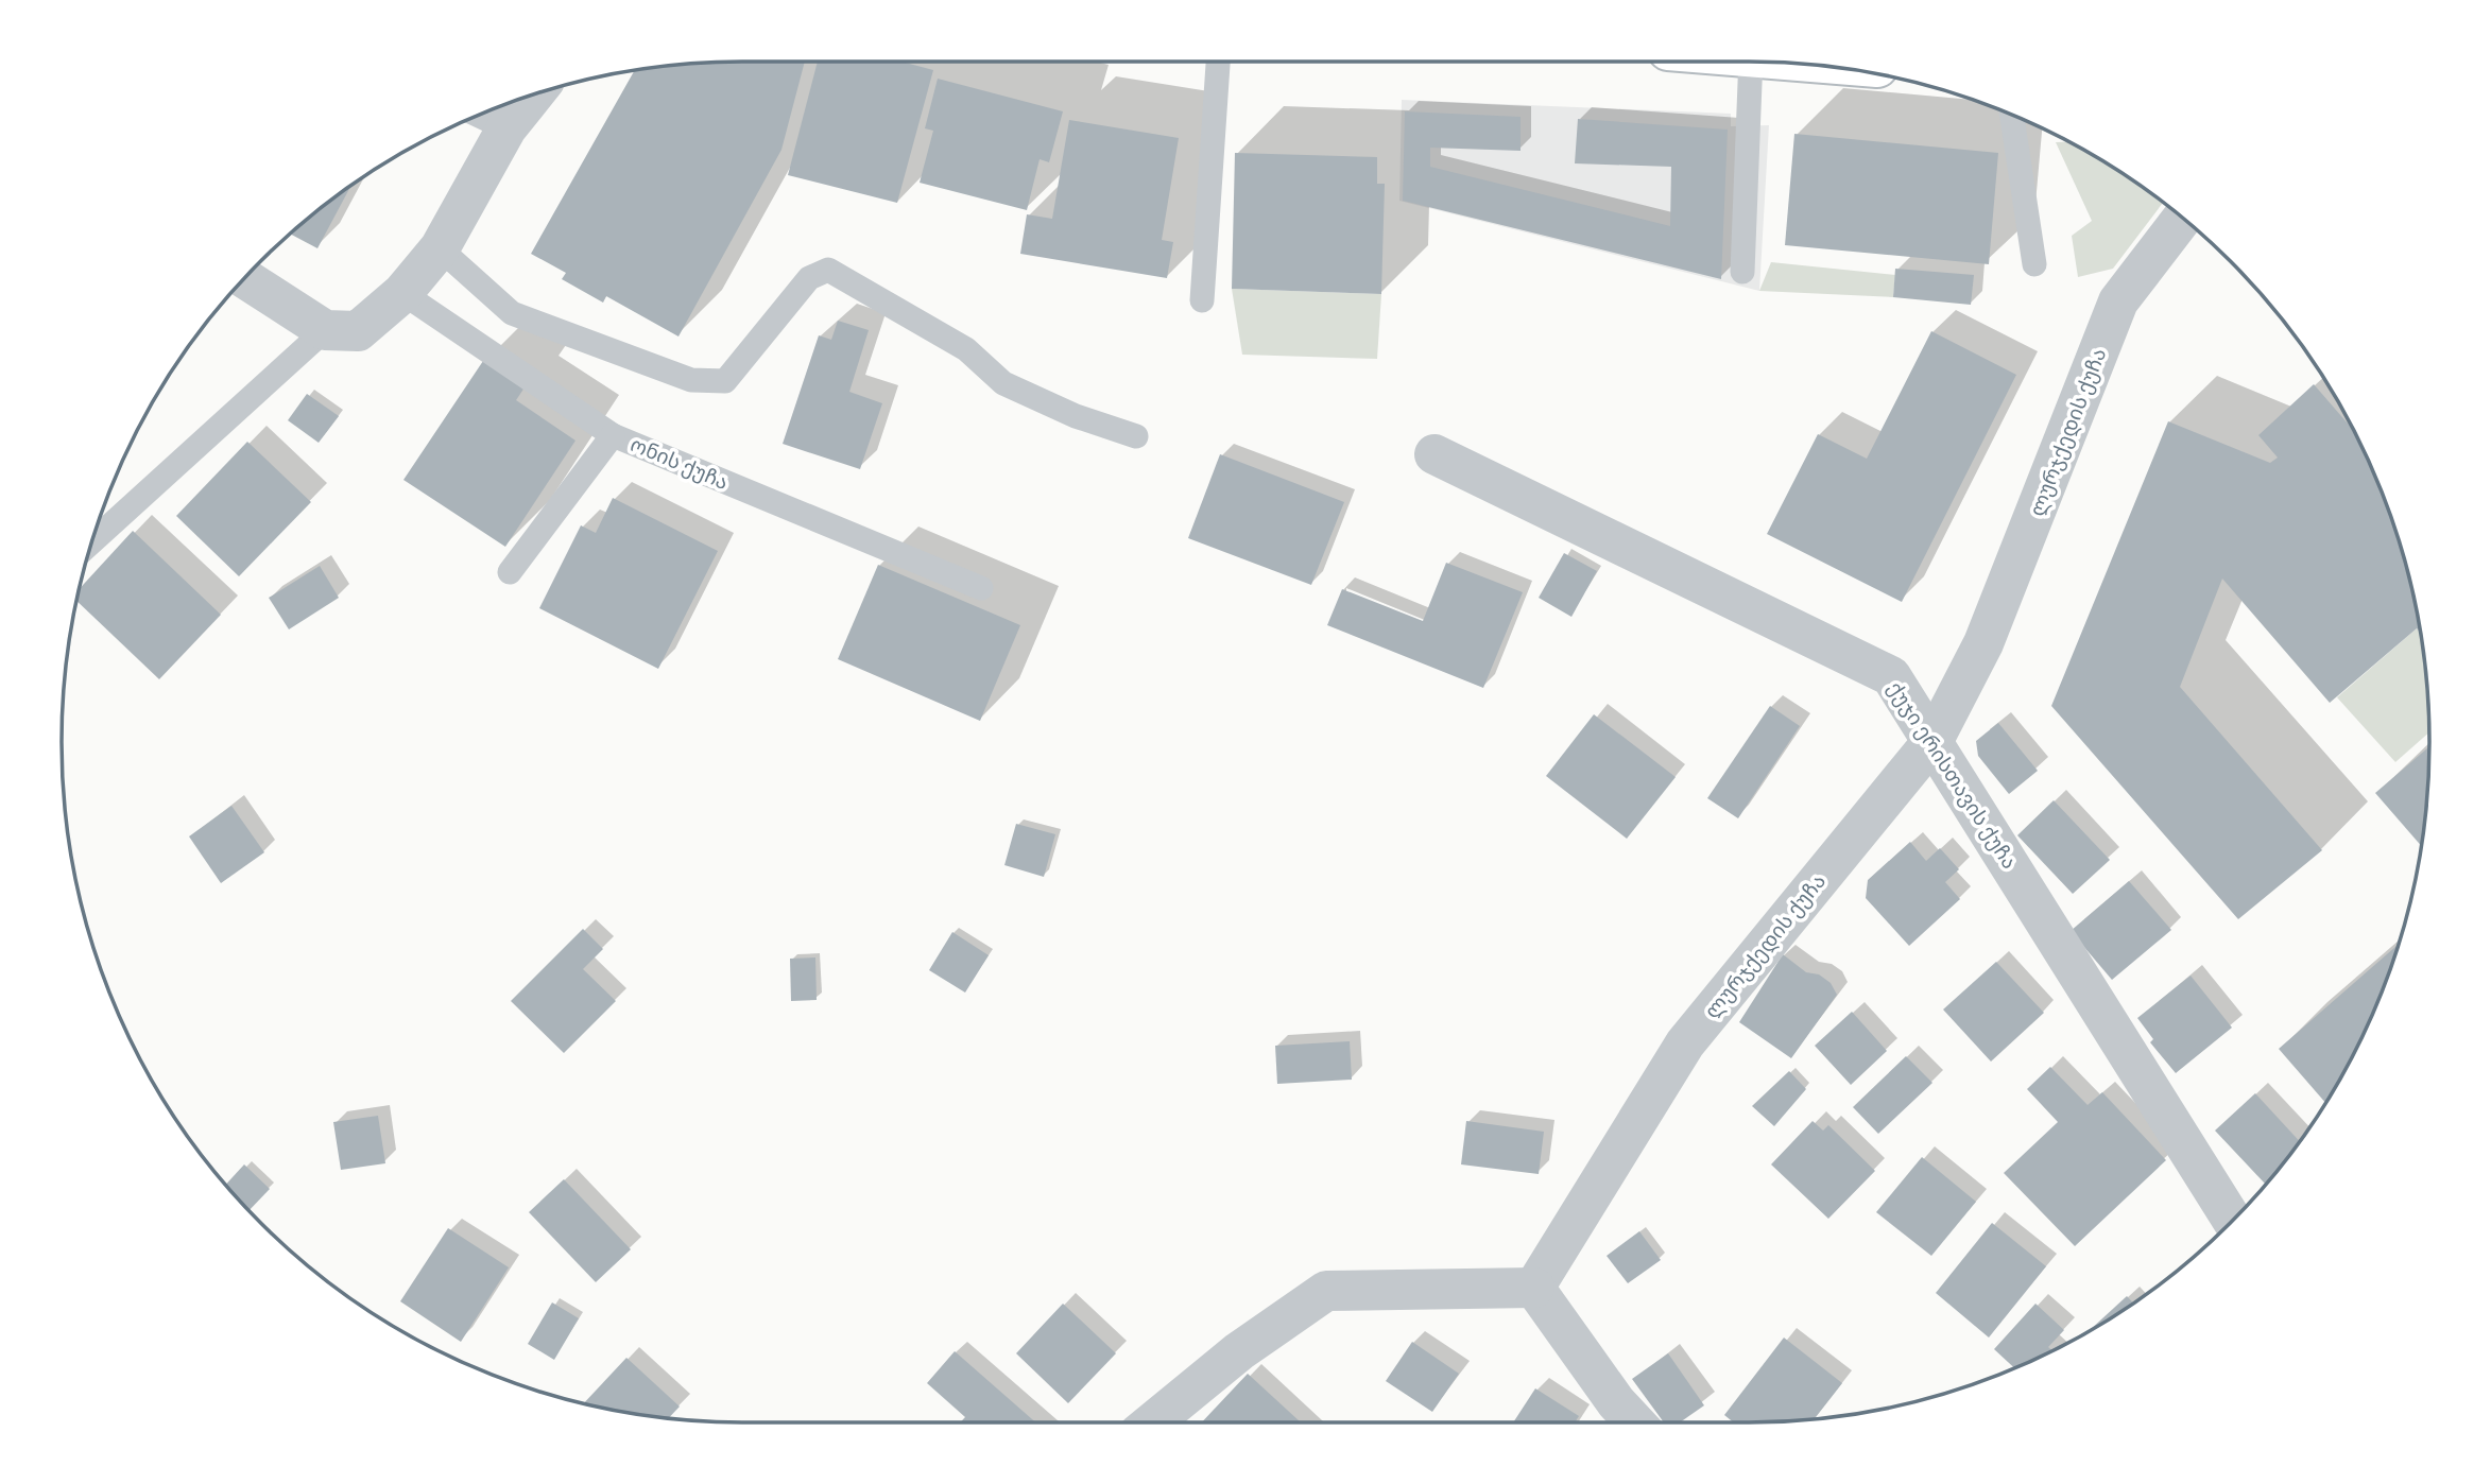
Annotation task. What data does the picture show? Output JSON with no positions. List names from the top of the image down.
{
  "streets": {
    "street": ["ლურჯქედის ქუჩა", "ქუჯი ერისთავის ქუჩა"],
    "lane": ["ონის ქუჩა"]
  },
  "crossings": [
    ["ლურჯქედის ქუჩა", "ქუჯი ერისთავის ქუჩა"]
  ]
}
